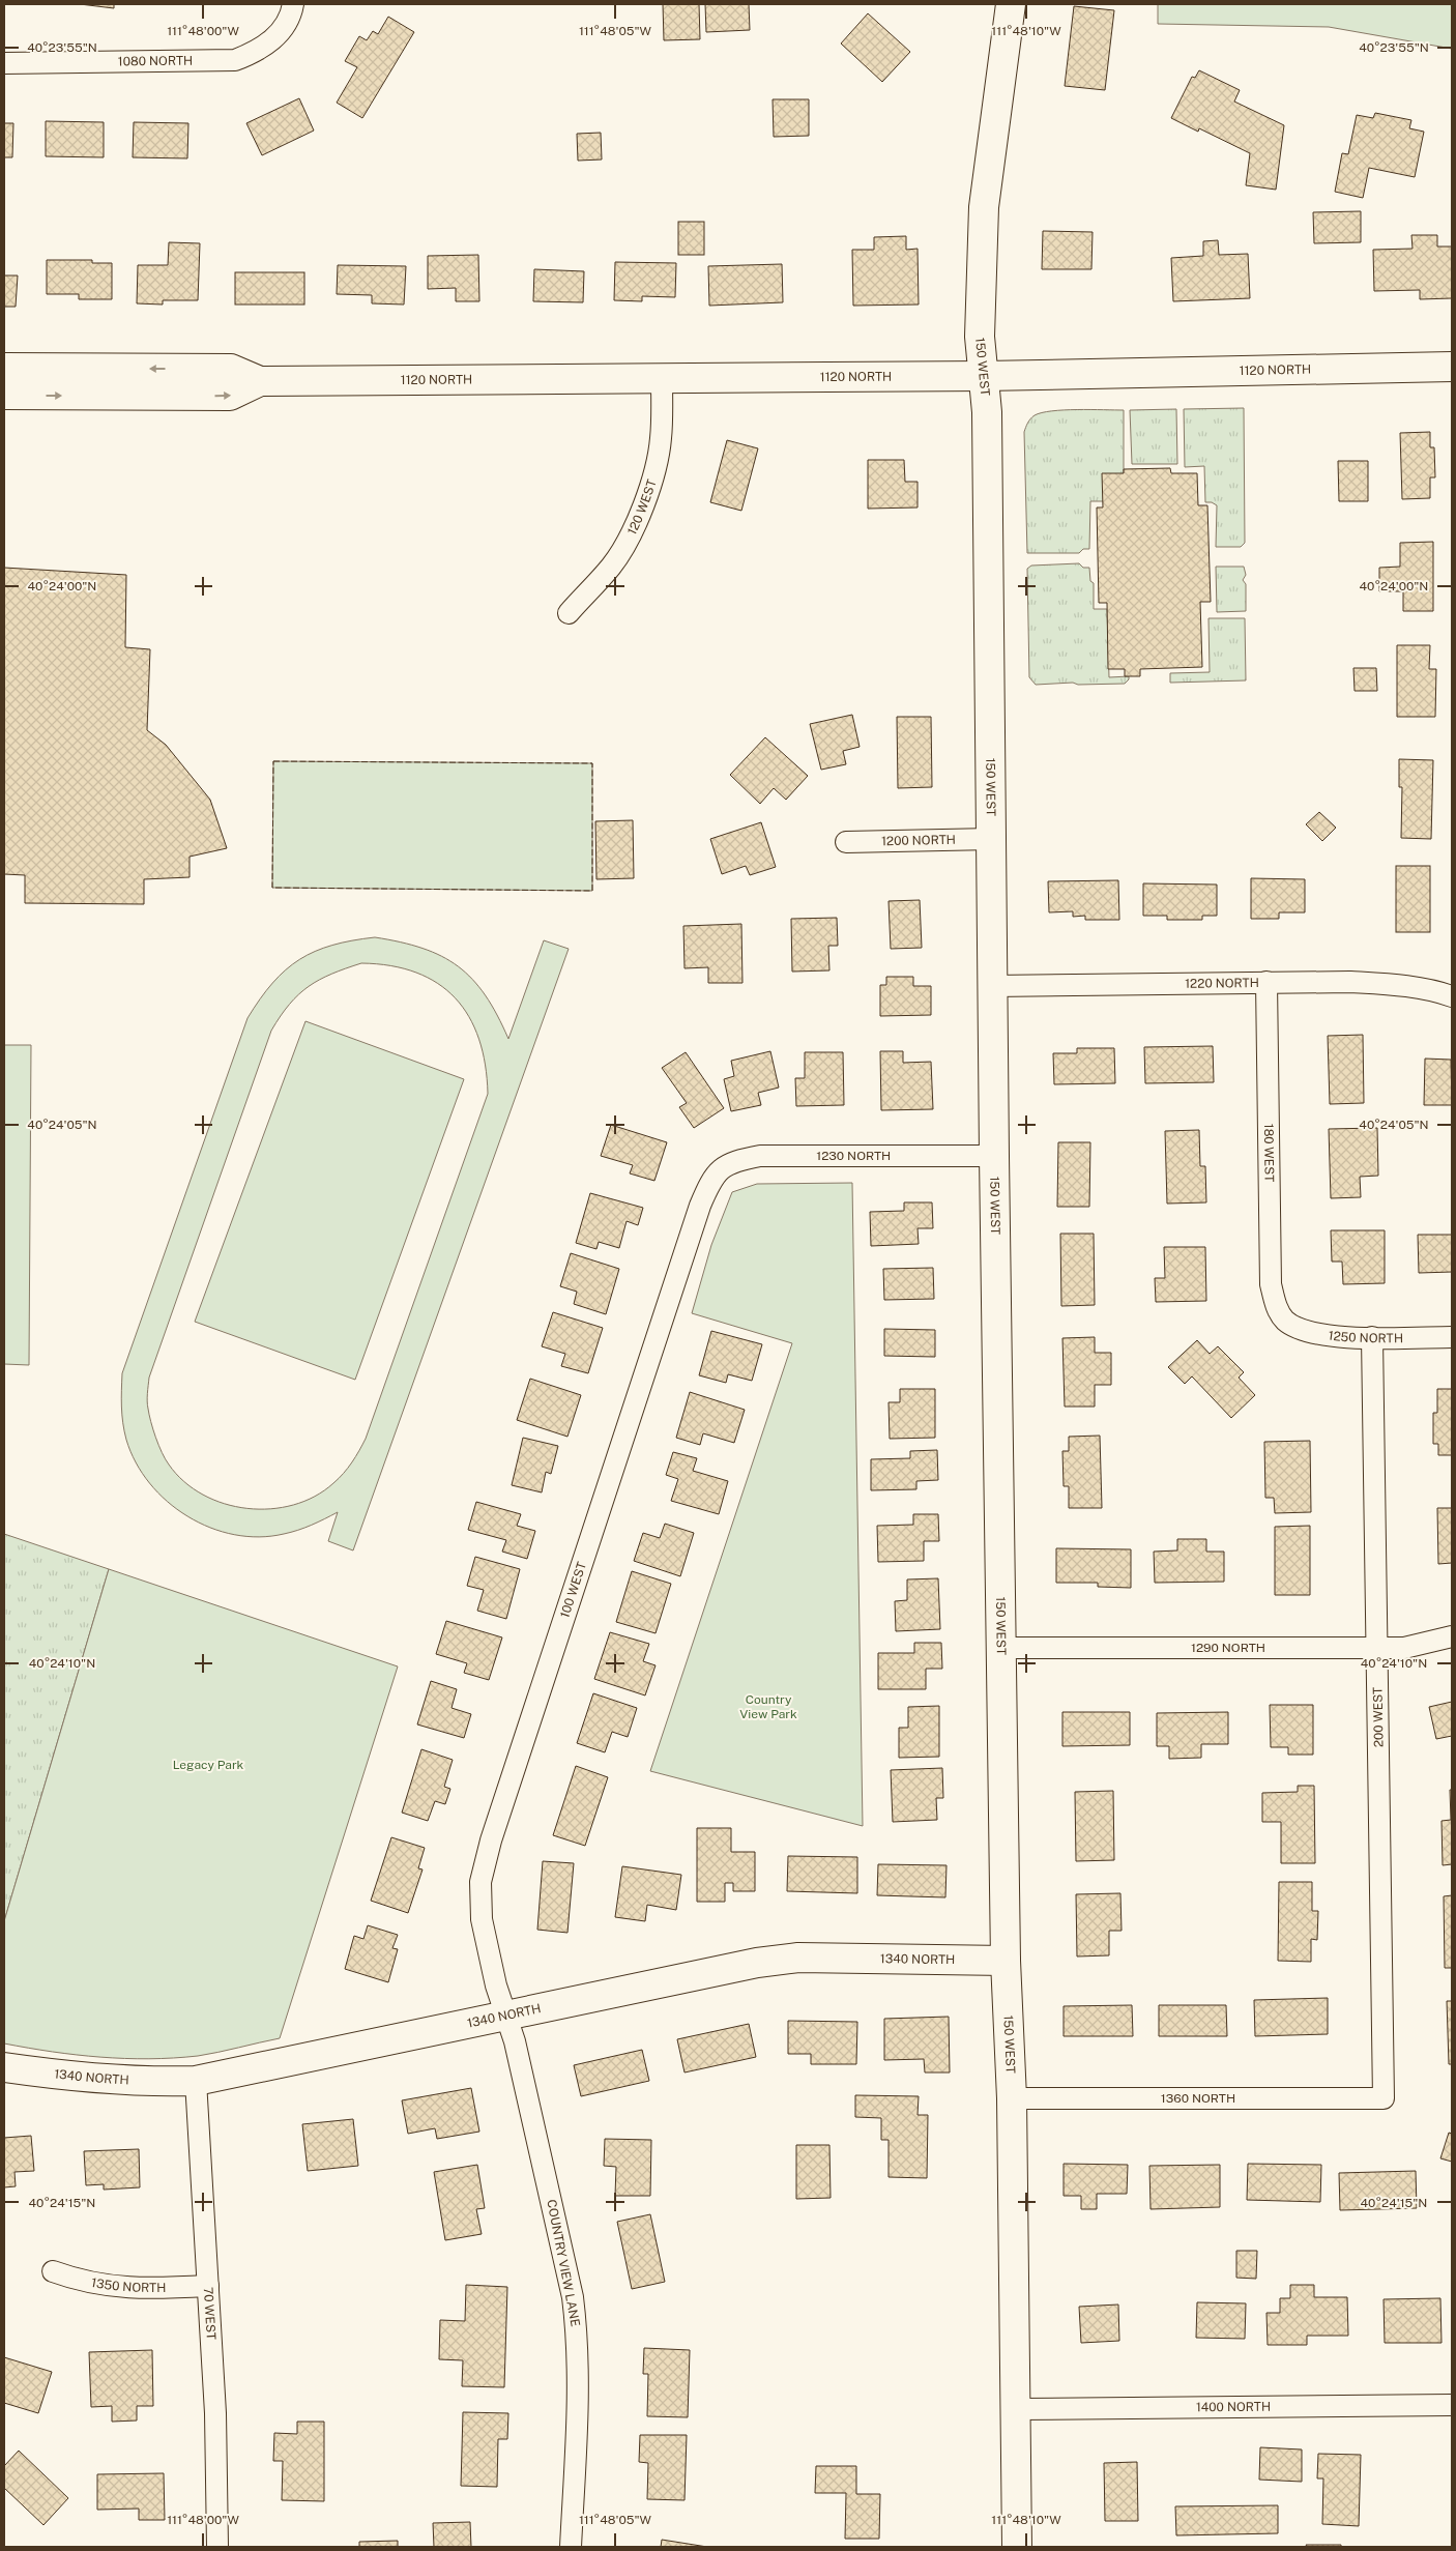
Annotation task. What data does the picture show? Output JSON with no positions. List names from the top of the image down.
{
  "streets": {
    "street": [
      "1080 NORTH",
      "150 WEST",
      "1120 NORTH",
      "120 WEST",
      "1200 NORTH",
      "1220 NORTH",
      "180 WEST",
      "1230 NORTH",
      "1250 NORTH",
      "100 WEST",
      "1290 NORTH",
      "200 WEST",
      "1340 NORTH",
      "1360 NORTH",
      "COUNTRY VIEW LANE",
      "1350 NORTH",
      "70 WEST",
      "1400 NORTH"
    ]
  },
  "crossings": [
    ["150 WEST", "1120 NORTH"],
    ["150 WEST", "1200 NORTH"],
    ["150 WEST", "1220 NORTH"],
    ["150 WEST", "1230 NORTH"],
    ["150 WEST", "1290 NORTH"],
    ["150 WEST", "1340 NORTH"],
    ["150 WEST", "1360 NORTH"],
    ["150 WEST", "1400 NORTH"],
    ["1120 NORTH", "120 WEST"],
    ["1220 NORTH", "180 WEST"],
    ["180 WEST", "1250 NORTH"],
    ["1230 NORTH", "100 WEST"],
    ["1250 NORTH", "200 WEST"],
    ["100 WEST", "1340 NORTH"],
    ["100 WEST", "COUNTRY VIEW LANE"],
    ["1290 NORTH", "200 WEST"],
    ["200 WEST", "1360 NORTH"],
    ["1340 NORTH", "COUNTRY VIEW LANE"],
    ["1340 NORTH", "70 WEST"],
    ["1350 NORTH", "70 WEST"]
  ],
  "parks": ["Country View Park", "Legacy Park"],
  "coordinates": [
    "111°48'00\"W",
    "111°48'05\"W",
    "111°48'10\"W",
    "40°23'55\"N",
    "40°24'00\"N",
    "40°24'05\"N",
    "40°24'10\"N",
    "40°24'15\"N"
  ]
}
